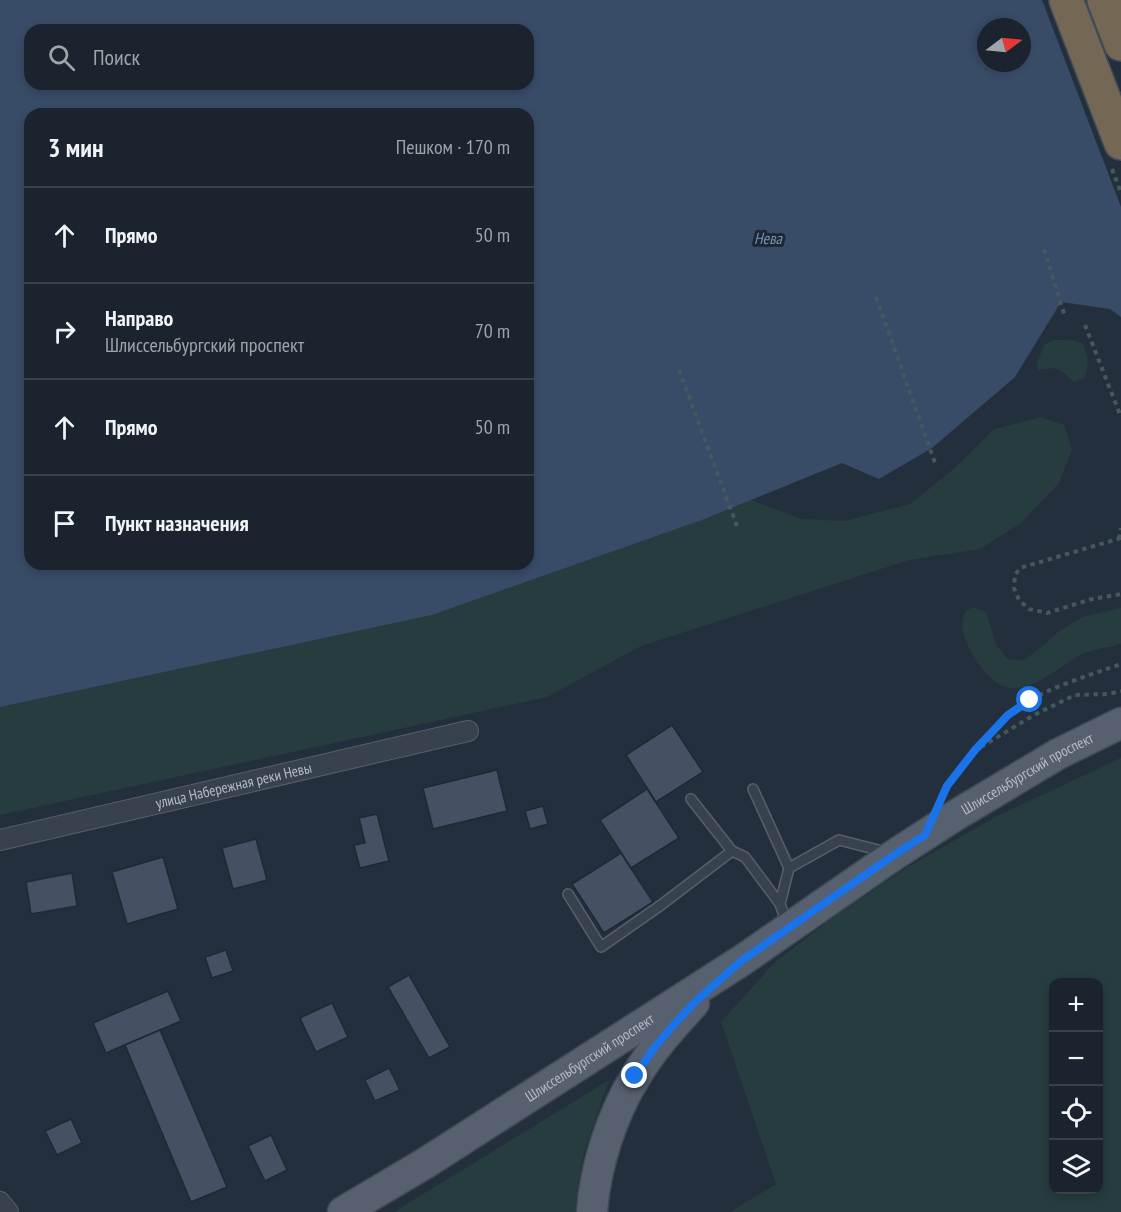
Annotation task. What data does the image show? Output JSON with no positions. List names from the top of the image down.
{
  "streets": {
    "main road": ["Шлиссельбургский проспект"],
    "street": ["улица Набережная реки Невы"]
  },
  "water": ["Нева"],
  "north": "right",
  "page": {
    "search": "Поиск",
    "heading": ["3 мин", "Пешком · 170 m"],
    "list": [
      ["Прямо", "50 m"],
      ["Направо", "Шлиссельбургский проспект", "70 m"],
      ["Прямо", "50 m"],
      "Пункт назначения"
    ],
    "map_buttons": ["+", "−"]
  }
}
